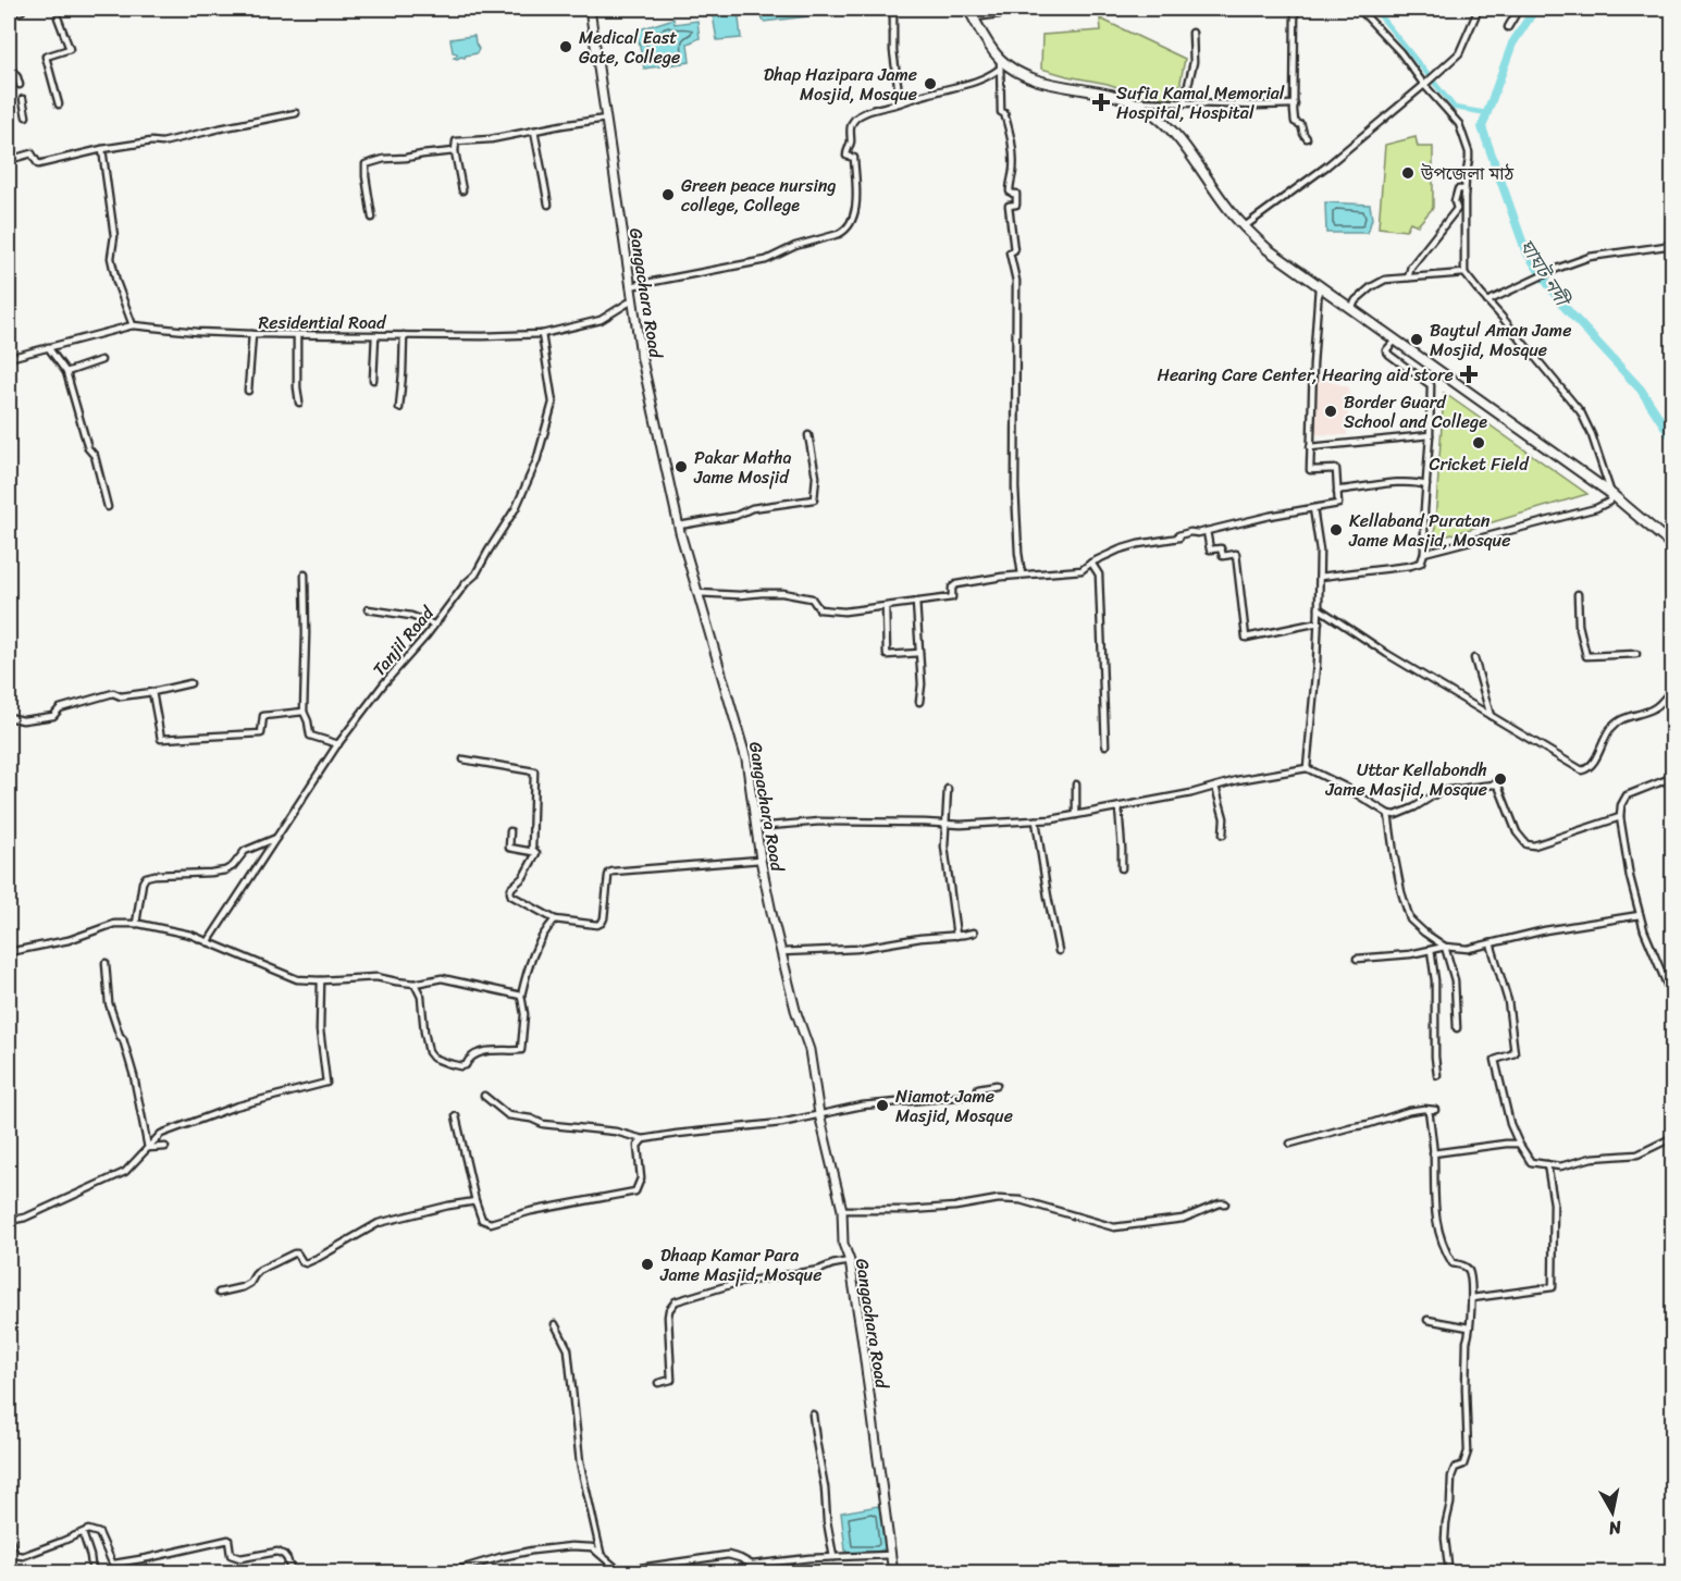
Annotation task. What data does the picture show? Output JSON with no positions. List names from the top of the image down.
{
  "streets": {
    "main road": ["Gangachara Road"],
    "street": ["Residential Road", "Tanjil Road"]
  },
  "crossings": [
    ["Gangachara Road", "Residential Road"],
    ["Residential Road", "Tanjil Road"]
  ],
  "water": ["ঘাঘট নদী"],
  "places": {
    "other": [
      "Medical East Gate, College",
      "Dhap Hazipara Jame Mosjid, Mosque",
      "উপজেলা মাঠ",
      "Green peace nursing college, College",
      "Baytul Aman Jame Mosjid, Mosque",
      "Border Guard School and College",
      "Cricket Field",
      "Pakar Matha Jame Mosjid",
      "Kellaband Puratan Jame Masjid, Mosque",
      "Uttar Kellabondh Jame Masjid, Mosque",
      "Niamot Jame Masjid, Mosque",
      "Dhaap Kamar Para Jame Masjid, Mosque"
    ],
    "health": ["Sufia Kamal Memorial Hospital, Hospital", "Hearing Care Center, Hearing aid store"]
  },
  "north": "bottom"
}
